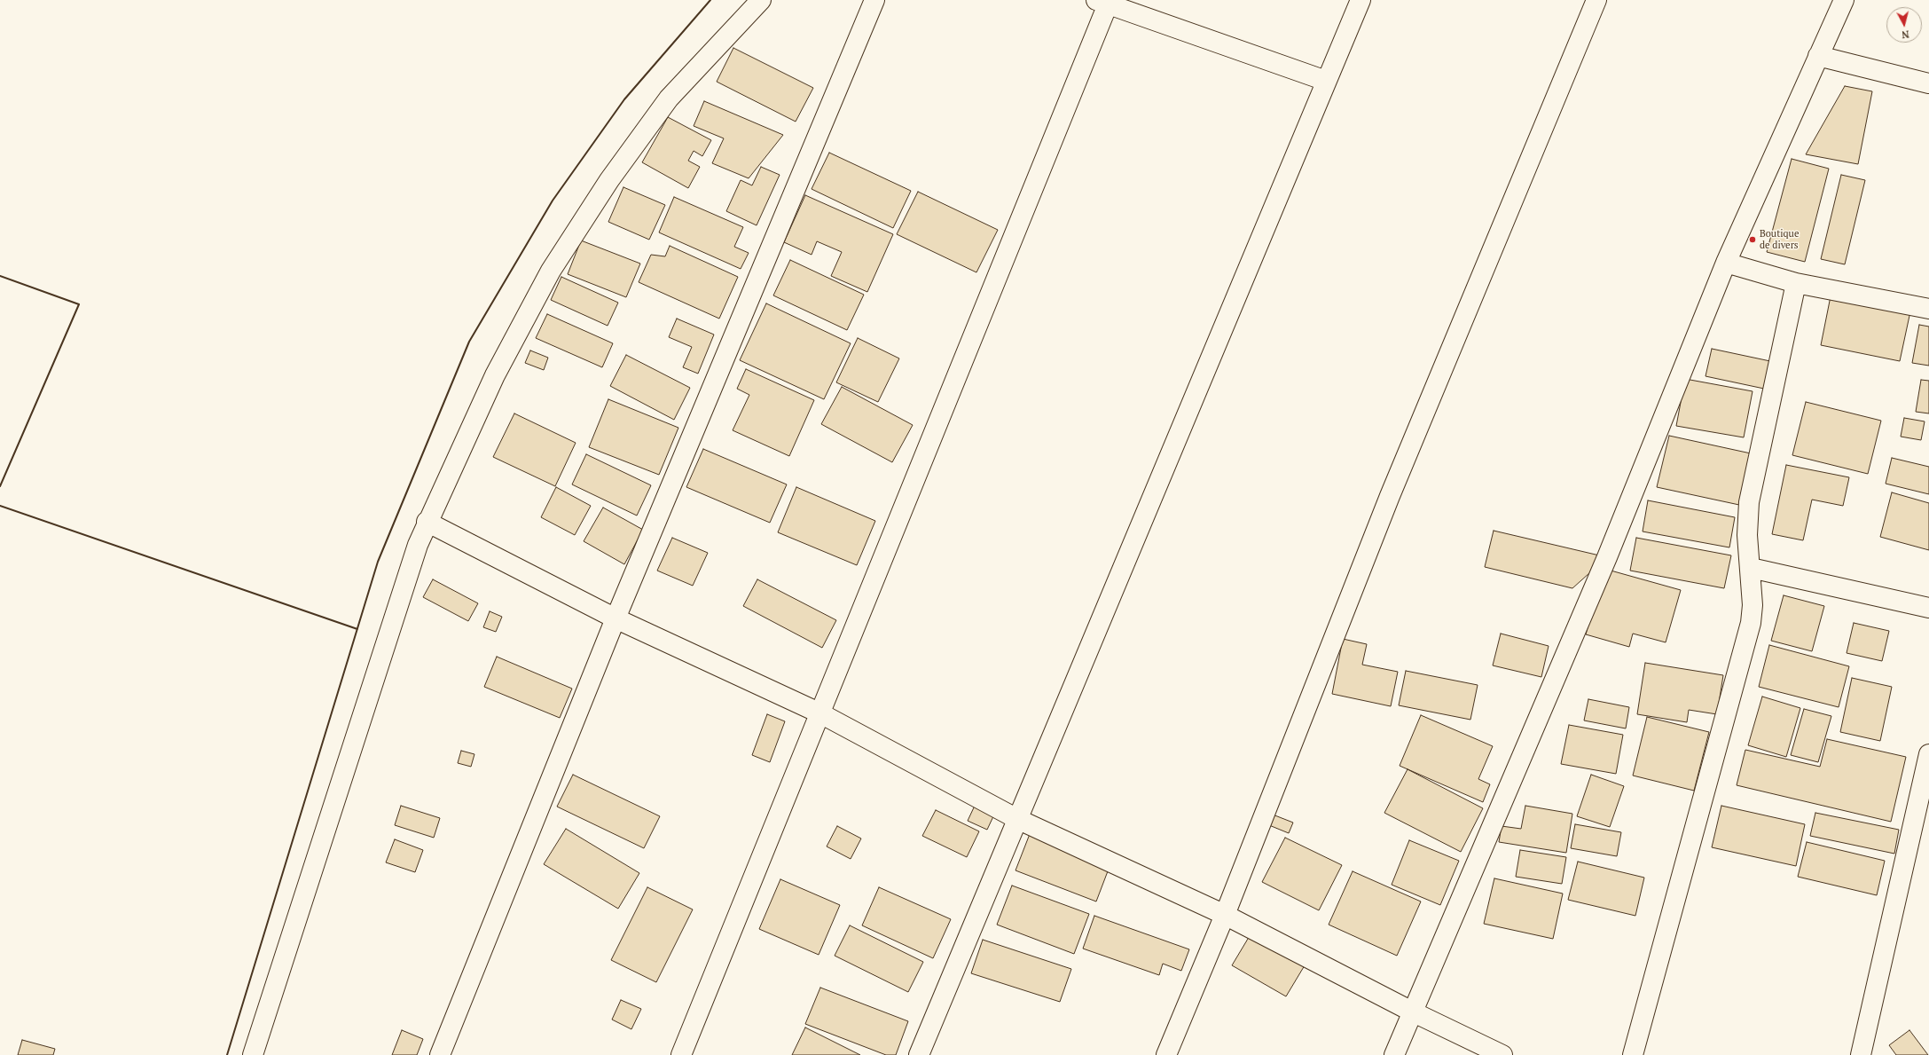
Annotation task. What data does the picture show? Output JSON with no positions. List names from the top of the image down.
{
  "places": ["Boutique de divers"],
  "north": "bottom"
}
